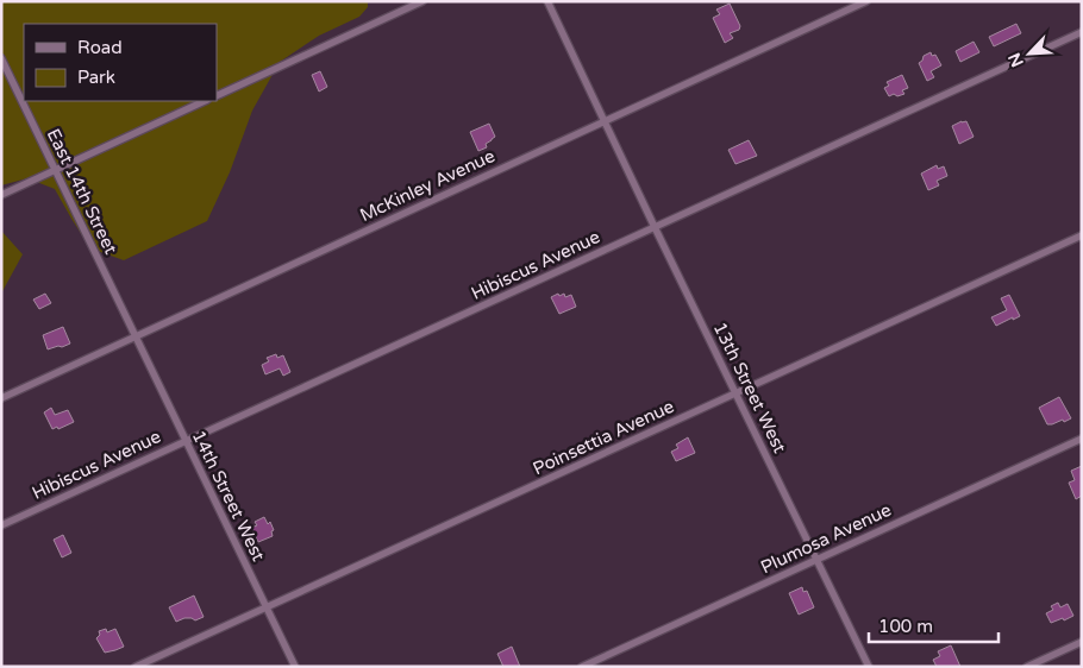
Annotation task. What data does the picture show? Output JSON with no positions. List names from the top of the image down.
{
  "streets": {
    "street": [
      "McKinley Avenue",
      "East 14th Street",
      "Hibiscus Avenue",
      "13th Street West",
      "Poinsettia Avenue",
      "14th Street West",
      "Plumosa Avenue"
    ]
  },
  "crossings": [
    ["McKinley Avenue", "East 14th Street"],
    ["McKinley Avenue", "13th Street West"],
    ["McKinley Avenue", "14th Street West"],
    ["East 14th Street", "14th Street West"],
    ["Hibiscus Avenue", "13th Street West"],
    ["Hibiscus Avenue", "14th Street West"],
    ["13th Street West", "Poinsettia Avenue"],
    ["13th Street West", "Plumosa Avenue"],
    ["Poinsettia Avenue", "14th Street West"]
  ],
  "legend": ["Road", "Park"],
  "scale_bar": "100 m",
  "north": "bottom left"
}
